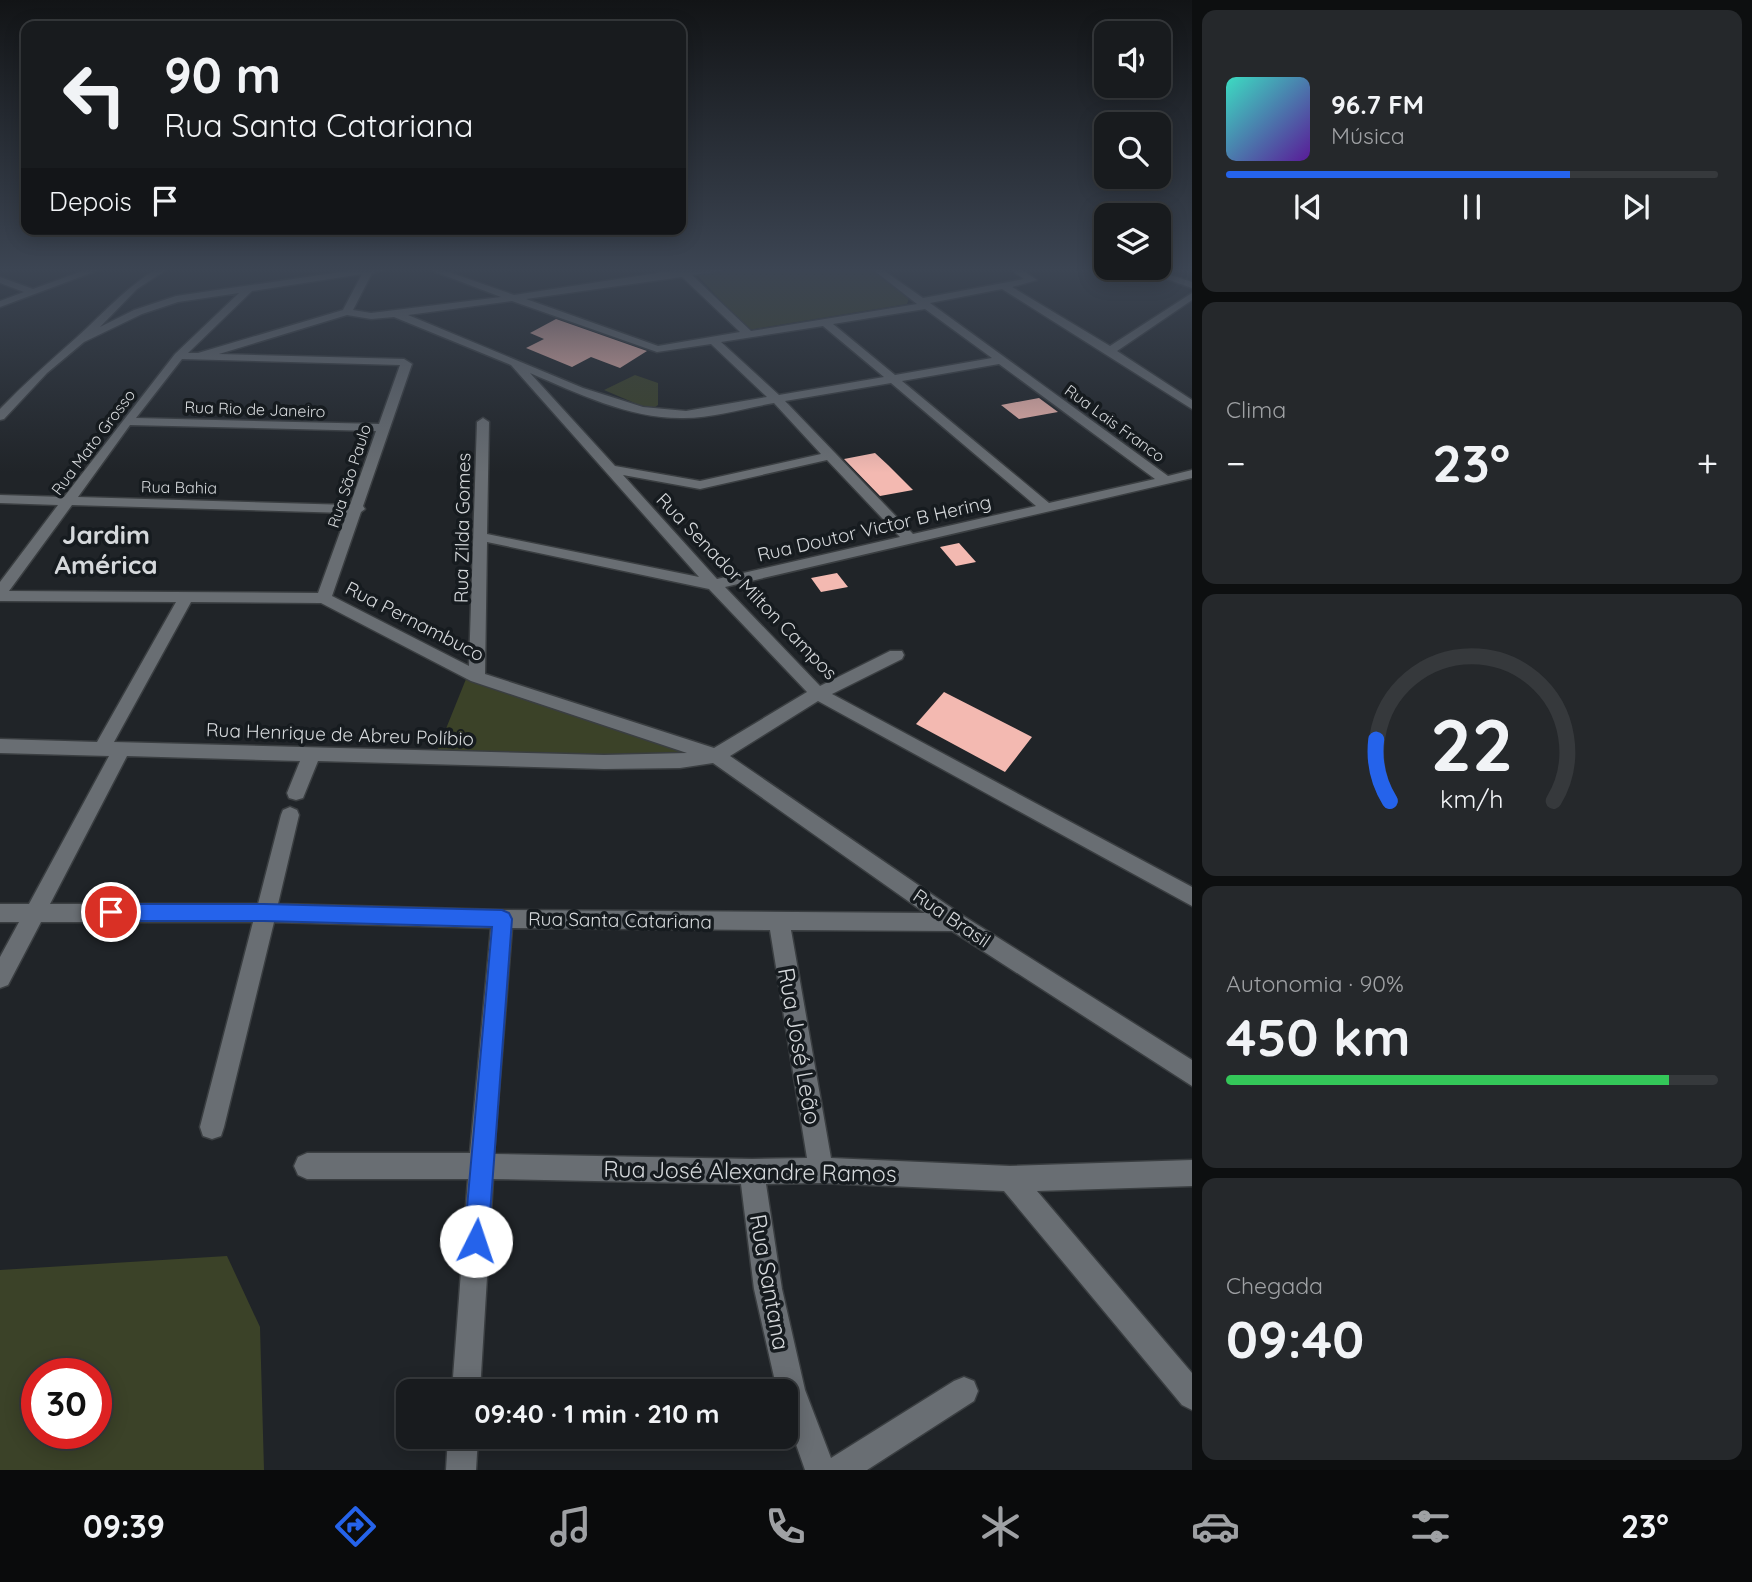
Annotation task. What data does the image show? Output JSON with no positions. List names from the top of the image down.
{
  "streets": {
    "street": [
      "Rua Rio de Janeiro",
      "Rua Lais Franco",
      "Rua Mato Grosso",
      "Rua São Paulo",
      "Rua Bahia",
      "Rua Zilda Gomes",
      "Rua Doutor Victor B Hering",
      "Rua Senador Milton Campos",
      "Rua Pernambuco",
      "Rua Henrique de Abreu Políbio",
      "Rua Brasil",
      "Rua Santa Catariana",
      "Rua José Leão",
      "Rua José Alexandre Ramos",
      "Rua Santana"
    ]
  },
  "crossings": [
    ["Rua Rio de Janeiro", "Rua Mato Grosso"],
    ["Rua Rio de Janeiro", "Rua São Paulo"],
    ["Rua Lais Franco", "Rua Doutor Victor B Hering"],
    ["Rua Mato Grosso", "Rua Bahia"],
    ["Rua Mato Grosso", "Rua Pernambuco"],
    ["Rua São Paulo", "Rua Bahia"],
    ["Rua São Paulo", "Rua Pernambuco"],
    ["Rua Zilda Gomes", "Rua Doutor Victor B Hering"],
    ["Rua Zilda Gomes", "Rua Pernambuco"],
    ["Rua Doutor Victor B Hering", "Rua Senador Milton Campos"],
    ["Rua Pernambuco", "Rua Henrique de Abreu Políbio"],
    ["Rua Pernambuco", "Rua Brasil"],
    ["Rua Henrique de Abreu Políbio", "Rua Brasil"],
    ["Rua Brasil", "Rua Santa Catariana"],
    ["Rua Santa Catariana", "Rua José Leão"],
    ["Rua José Leão", "Rua José Alexandre Ramos"],
    ["Rua José Alexandre Ramos", "Rua Santana"]
  ],
  "districts": ["Jardim América"],
  "page": {
    "turn": ["90 m", "Rua Santa Catariana"],
    "song": ["96.7 FM", "Música"],
    "then": "Depois",
    "tile": [
      "Clima",
      ["Autonomia · 90%", "450 km"],
      ["Chegada", "09:40"]
    ],
    "heat": ["−", "23°", "+"],
    "limit": "30",
    "trip": "09:40 · 1 min · 210 m",
    "tabs": ["09:39", "23°"],
    "gauge": ["22", "km/h"]
  }
}
